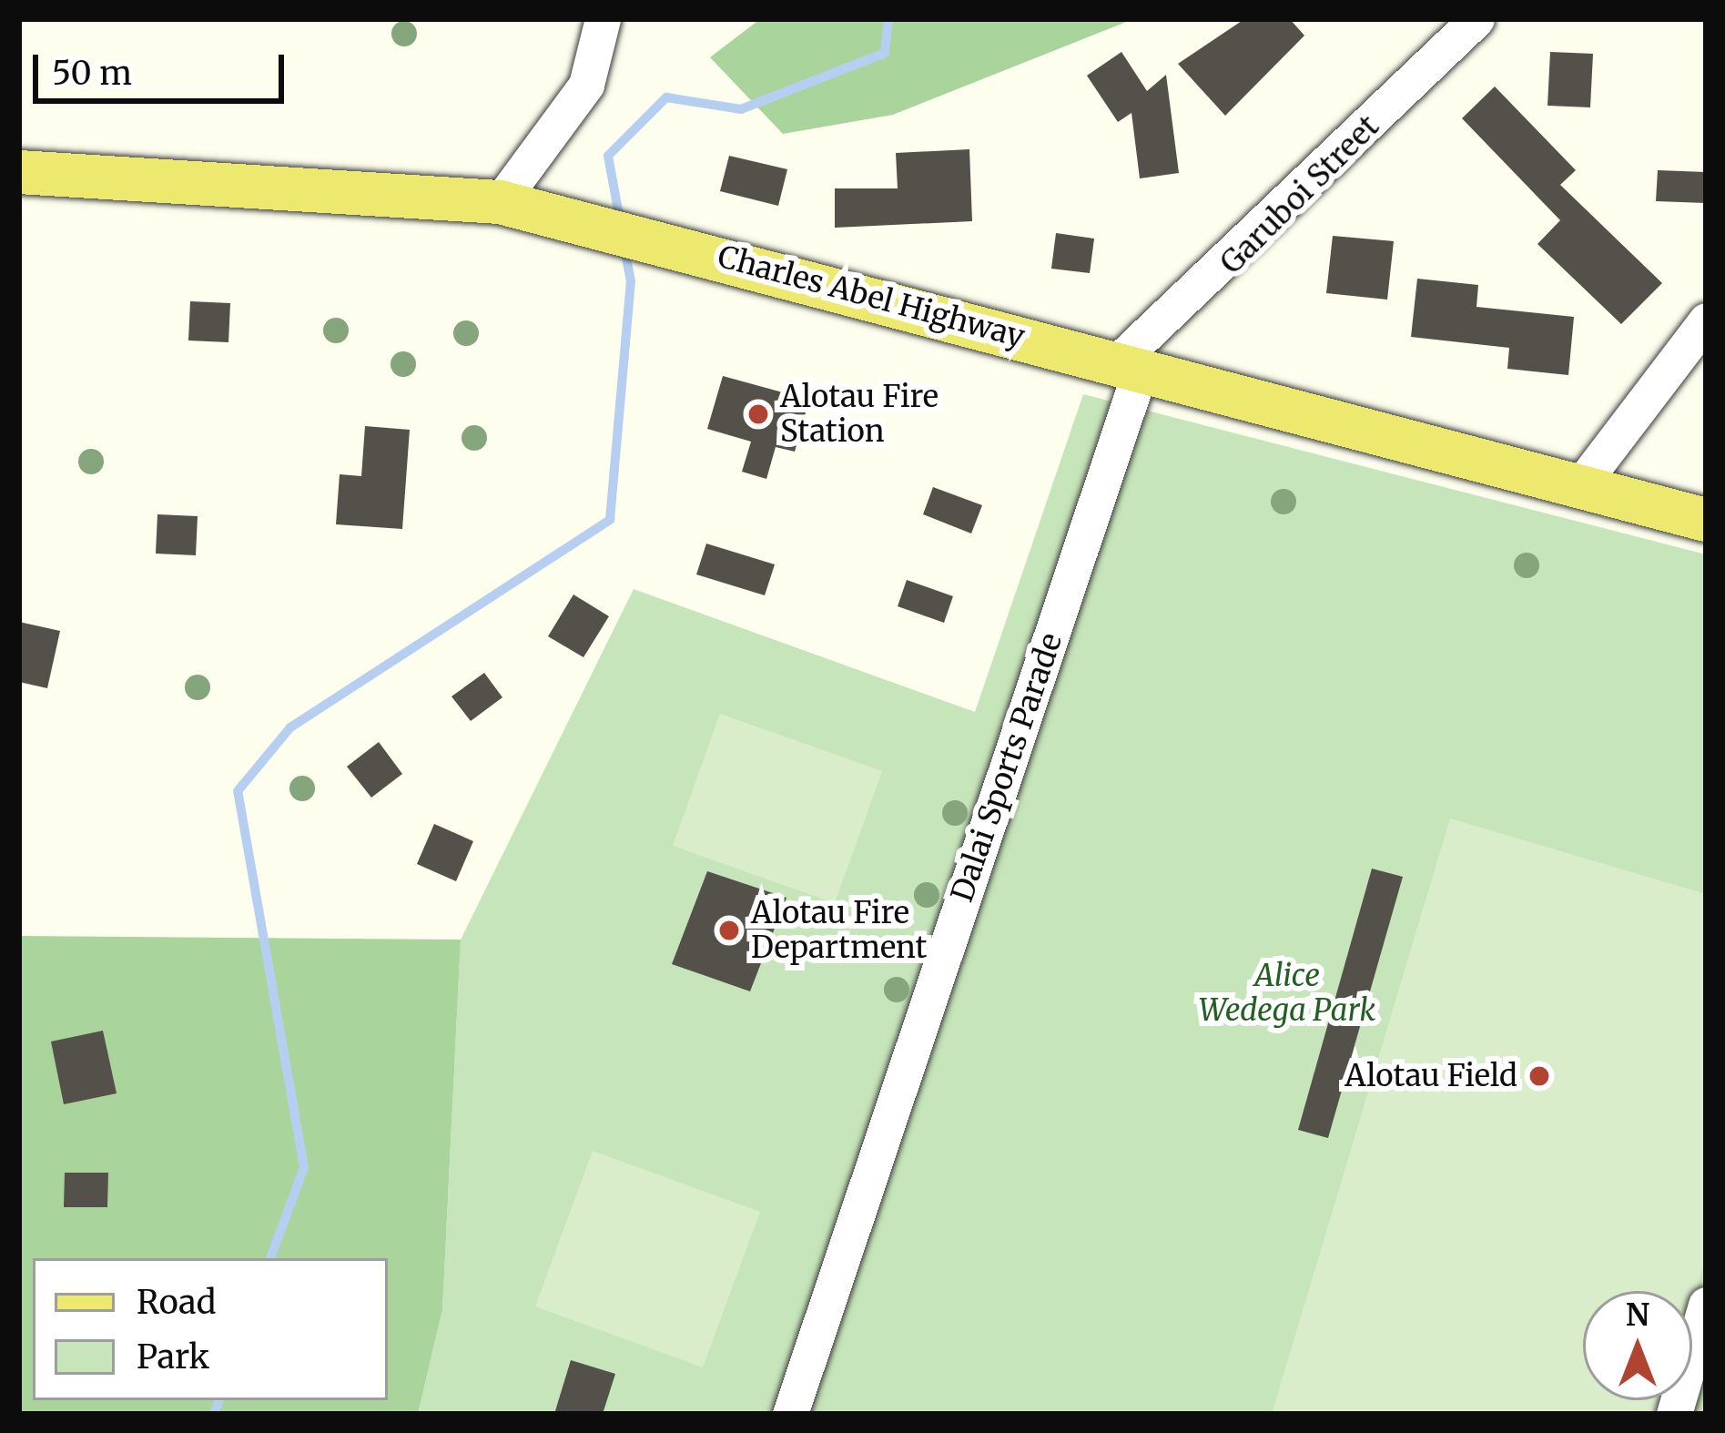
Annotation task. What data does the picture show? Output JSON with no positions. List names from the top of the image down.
{
  "streets": {
    "main road": ["Charles Abel Highway"],
    "street": ["Garuboi Street", "Dalai Sports Parade"]
  },
  "crossings": [
    ["Garuboi Street", "Charles Abel Highway"],
    ["Garuboi Street", "Dalai Sports Parade"],
    ["Charles Abel Highway", "Dalai Sports Parade"]
  ],
  "parks": ["Alice Wedega Park"],
  "places": ["Alotau Fire Station", "Alotau Fire Department", "Alotau Field"],
  "legend": ["Road", "Park"],
  "scale_bar": "50 m",
  "north": "top"
}
